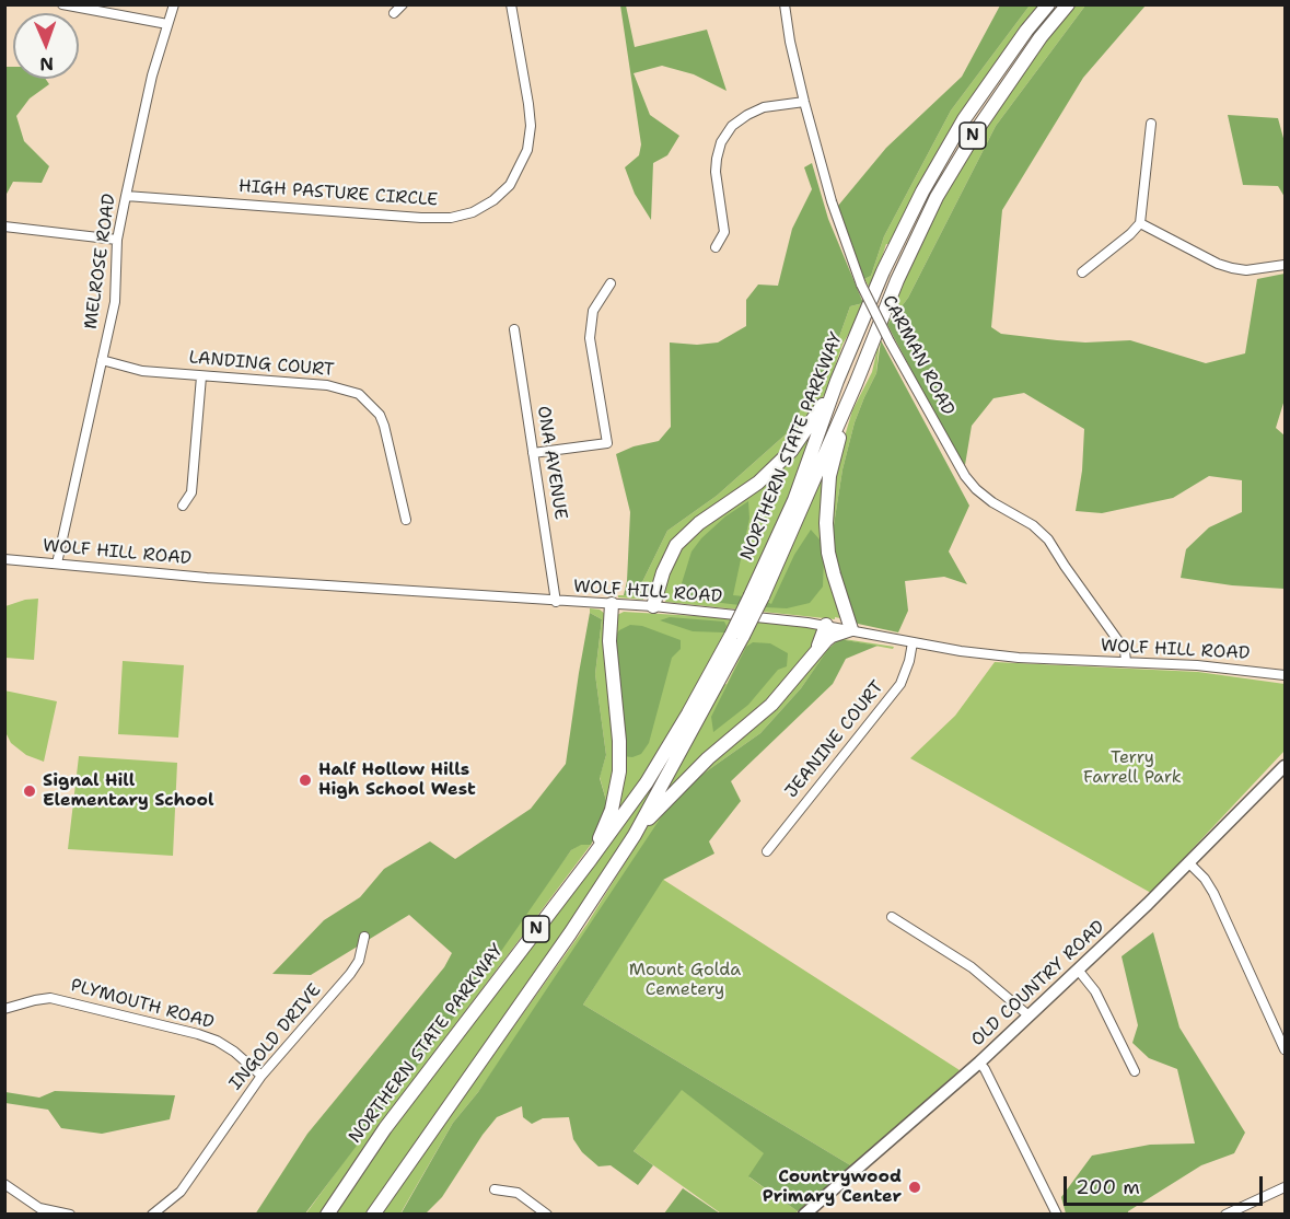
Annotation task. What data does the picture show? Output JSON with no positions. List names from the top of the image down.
{
  "streets": {
    "highway": ["N", "NORTHERN STATE PARKWAY"],
    "main road": ["OLD COUNTRY ROAD"],
    "street": [
      "HIGH PASTURE CIRCLE",
      "MELROSE ROAD",
      "CARMAN ROAD",
      "LANDING COURT",
      "ONA AVENUE",
      "WOLF HILL ROAD",
      "JEANINE COURT",
      "PLYMOUTH ROAD",
      "INGOLD DRIVE"
    ]
  },
  "crossings": [
    ["HIGH PASTURE CIRCLE", "MELROSE ROAD"],
    ["MELROSE ROAD", "LANDING COURT"],
    ["MELROSE ROAD", "WOLF HILL ROAD"],
    ["CARMAN ROAD", "WOLF HILL ROAD"],
    ["ONA AVENUE", "WOLF HILL ROAD"],
    ["WOLF HILL ROAD", "JEANINE COURT"],
    ["PLYMOUTH ROAD", "INGOLD DRIVE"]
  ],
  "parks": ["Terry Farrell Park", "Mount Golda Cemetery"],
  "places": ["Half Hollow Hills High School West", "Signal Hill Elementary School", "Countrywood Primary Center"],
  "scale_bar": "200 m",
  "north": "bottom"
}
